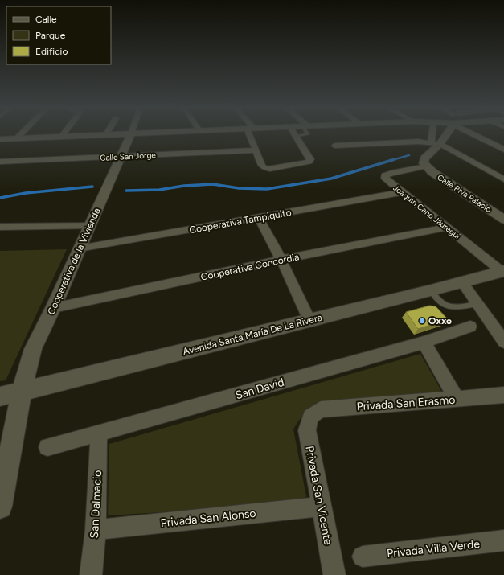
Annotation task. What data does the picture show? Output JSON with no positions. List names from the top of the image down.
{
  "streets": {
    "street": [
      "Calle San Jorge",
      "Calle Riva Palacio",
      "Joaquín Cano Jáuregui",
      "Cooperativa Tampiquito",
      "Cooperativa de la Vivienda",
      "Cooperativa Concordia",
      "Avenida Santa María De La Rivera",
      "San David",
      "Privada San Erasmo",
      "Privada San Vicente",
      "San Dalmacio",
      "Privada San Alonso",
      "Privada Villa Verde"
    ]
  },
  "crossings": [
    ["Calle San Jorge", "Cooperativa de la Vivienda"],
    ["Calle Riva Palacio", "Joaquín Cano Jáuregui"],
    ["Joaquín Cano Jáuregui", "Cooperativa Tampiquito"],
    ["Joaquín Cano Jáuregui", "Cooperativa Concordia"],
    ["Joaquín Cano Jáuregui", "Avenida Santa María De La Rivera"],
    ["Cooperativa Tampiquito", "Cooperativa de la Vivienda"],
    ["Cooperativa de la Vivienda", "Cooperativa Concordia"],
    ["Cooperativa de la Vivienda", "Avenida Santa María De La Rivera"],
    ["San David", "San Dalmacio"],
    ["Privada San Erasmo", "Privada San Vicente"],
    ["Privada San Vicente", "Privada San Alonso"],
    ["San Dalmacio", "Privada San Alonso"]
  ],
  "places": ["Oxxo"],
  "legend": ["Calle", "Parque", "Edificio"]
}
